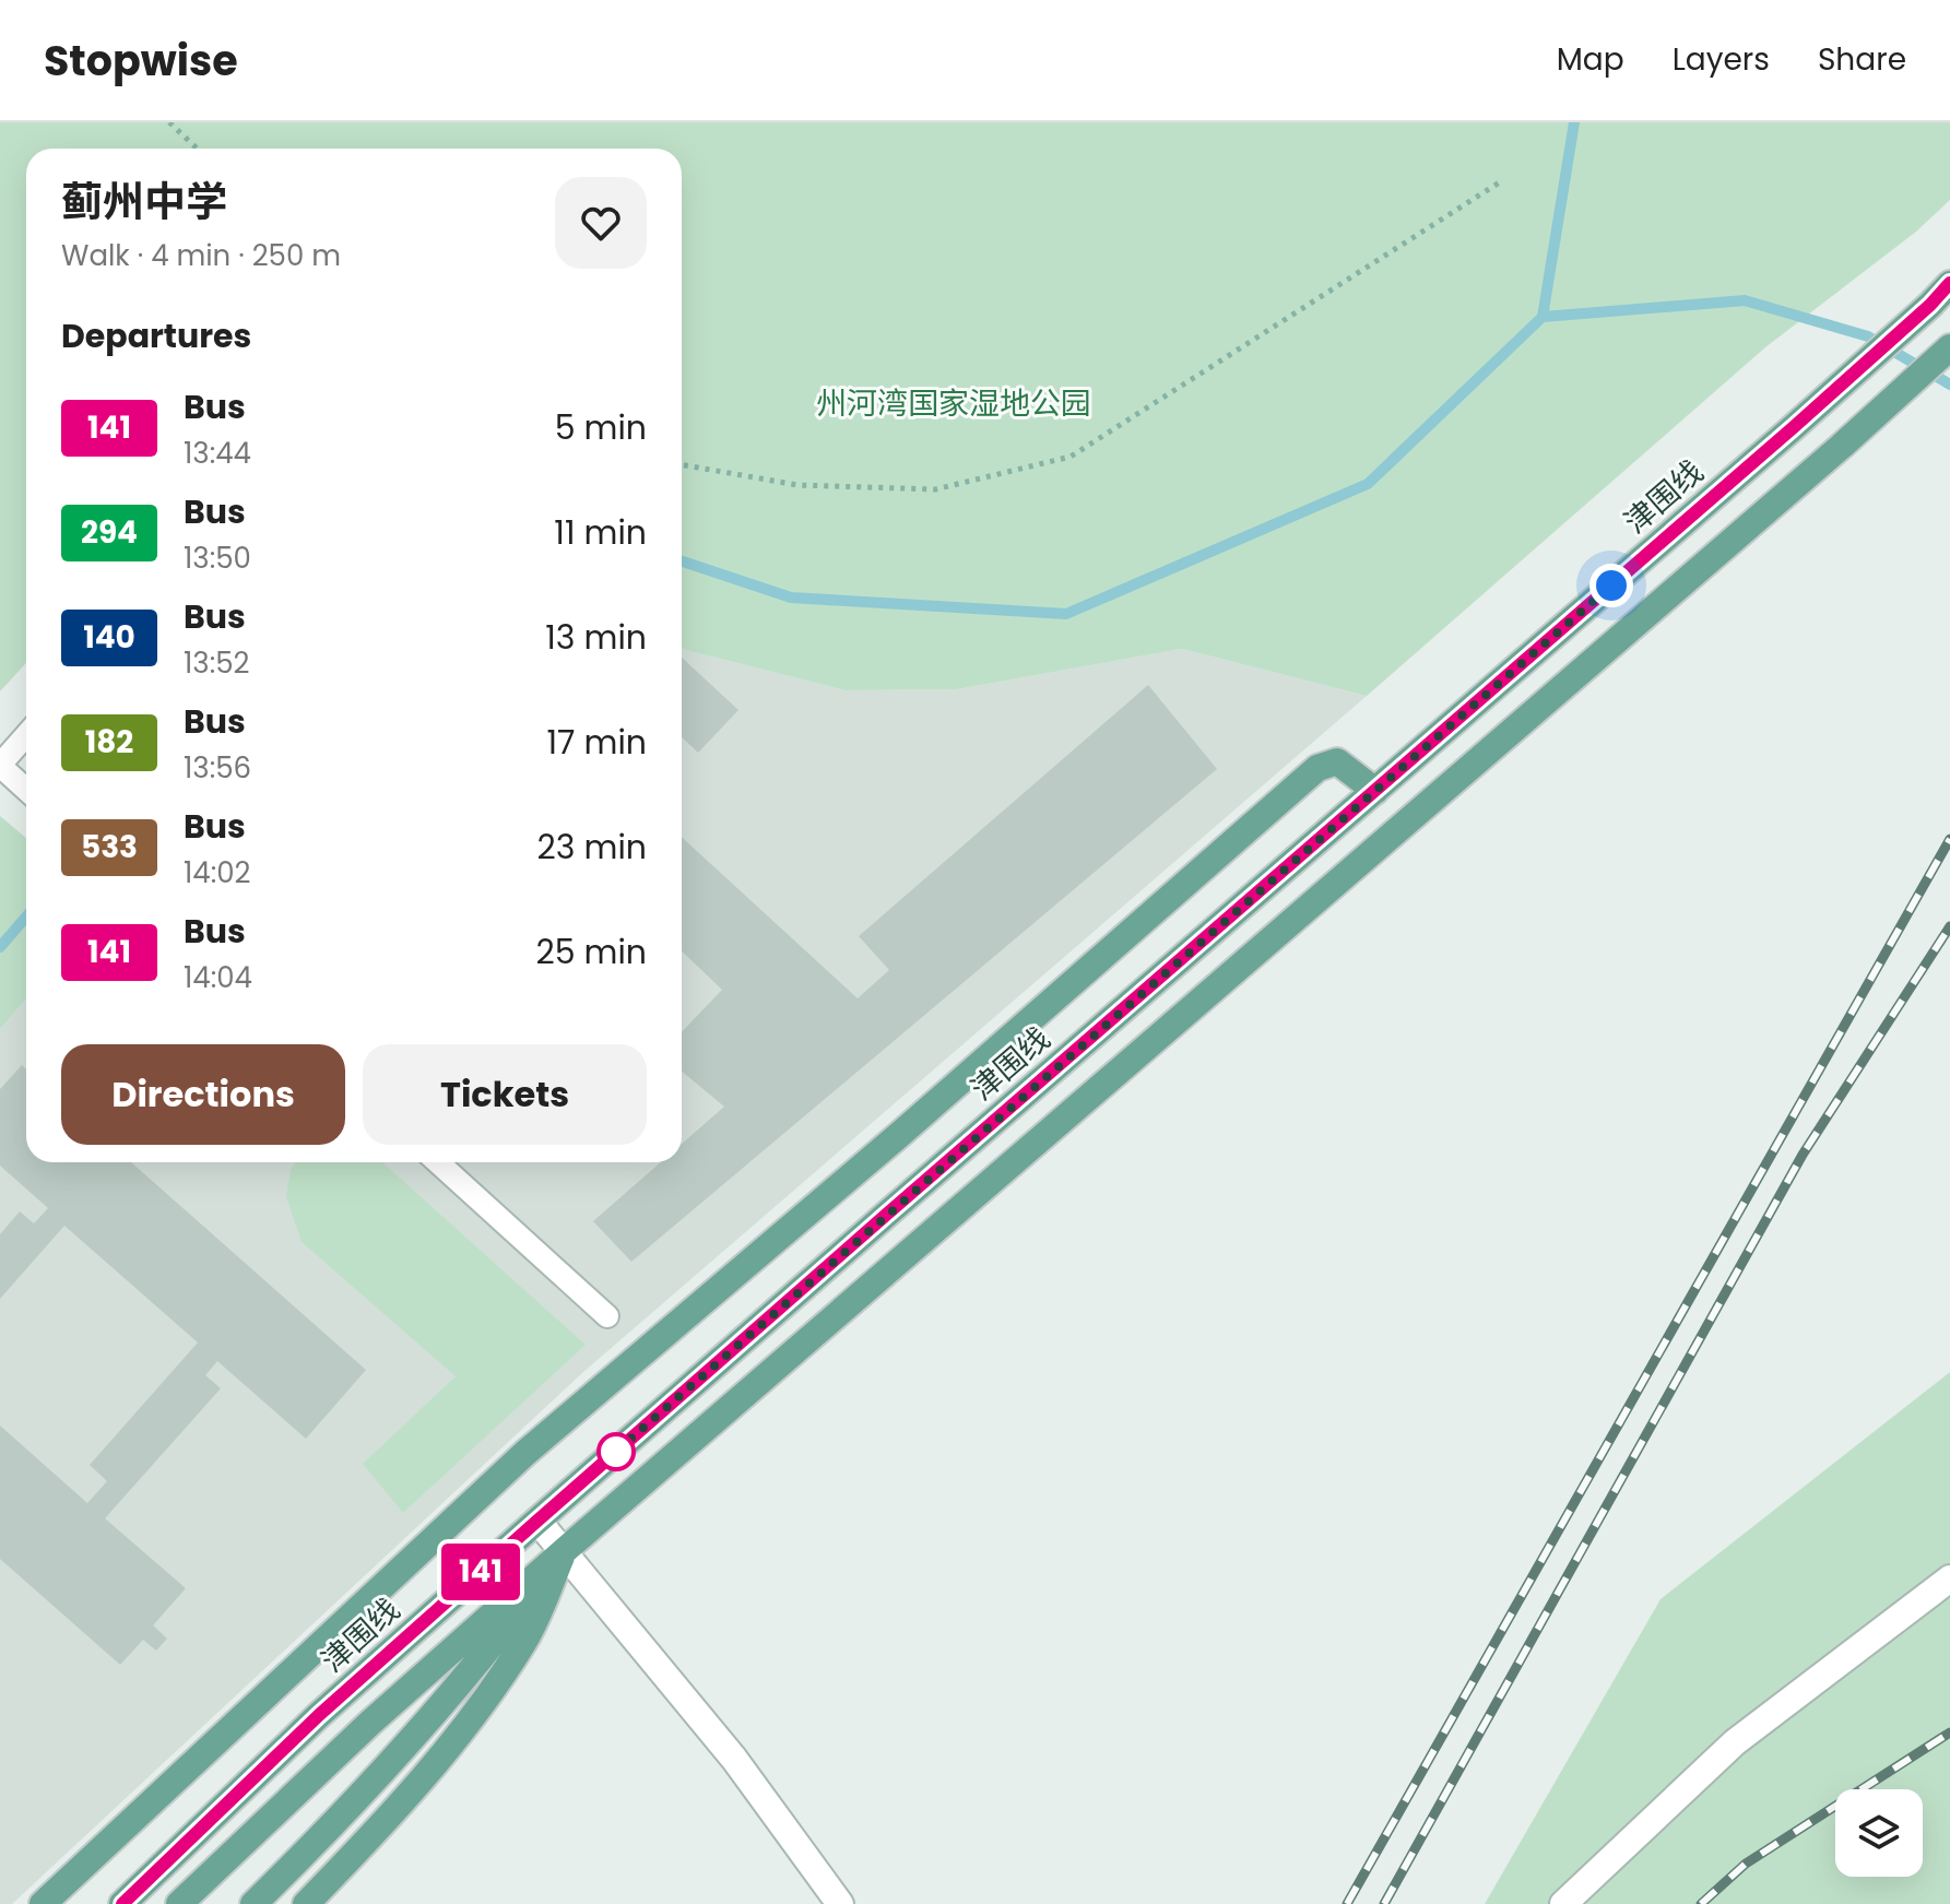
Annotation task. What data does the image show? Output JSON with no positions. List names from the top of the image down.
{
  "streets": {
    "main road": ["津围线"]
  },
  "parks": ["州河湾国家湿地公园"],
  "lines": ["bus line 141"],
  "page": {
    "header": "Stopwise",
    "nav": ["Map", "Layers", "Share"],
    "on_map": "141",
    "heading": [
      ["蓟州中学", "Walk · 4 min · 250 m"],
      "Departures"
    ],
    "list": [
      {
        "mark": "141",
        "name": "Bus",
        "note": "13:44",
        "value": "5 min"
      },
      {
        "mark": "294",
        "name": "Bus",
        "note": "13:50",
        "value": "11 min"
      },
      {
        "mark": "140",
        "name": "Bus",
        "note": "13:52",
        "value": "13 min"
      },
      {
        "mark": "182",
        "name": "Bus",
        "note": "13:56",
        "value": "17 min"
      },
      {
        "mark": "533",
        "name": "Bus",
        "note": "14:02",
        "value": "23 min"
      },
      {
        "mark": "141",
        "name": "Bus",
        "note": "14:04",
        "value": "25 min"
      }
    ],
    "buttons": ["Directions", "Tickets"]
  }
}
